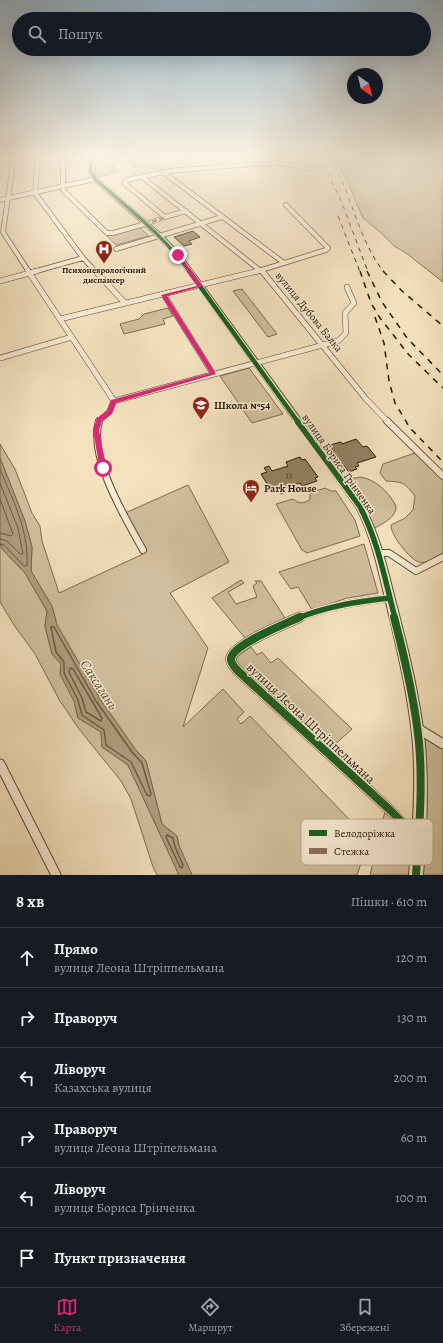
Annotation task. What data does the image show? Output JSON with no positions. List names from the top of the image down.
{
  "streets": {
    "street": ["вулиця Дубова Балка", "вулиця Бориса Грінченка", "вулиця Леона Штріппельмана"]
  },
  "crossings": [
    ["вулиця Бориса Грінченка", "вулиця Леона Штріппельмана"]
  ],
  "water": ["Саксагань"],
  "places": {
    "hospital": ["Психоневрологічний диспансер"],
    "school or university": ["Школа №54"],
    "hotel": ["Park House"]
  },
  "house_numbers": ["13"],
  "legend": ["Велодоріжка", "Стежка"],
  "north": "bottom right",
  "page": {
    "search": "Пошук",
    "heading": ["8 хв", "Пішки · 610 m"],
    "list": [
      ["Прямо", "вулиця Леона Штріппельмана", "120 m"],
      ["Праворуч", "130 m"],
      ["Ліворуч", "Казахська вулиця", "200 m"],
      ["Праворуч", "вулиця Леона Штріпельмана", "60 m"],
      ["Ліворуч", "вулиця Бориса Грінченка", "100 m"],
      "Пункт призначення"
    ],
    "nav": ["Карта", "Маршрут", "Збережені"]
  }
}
